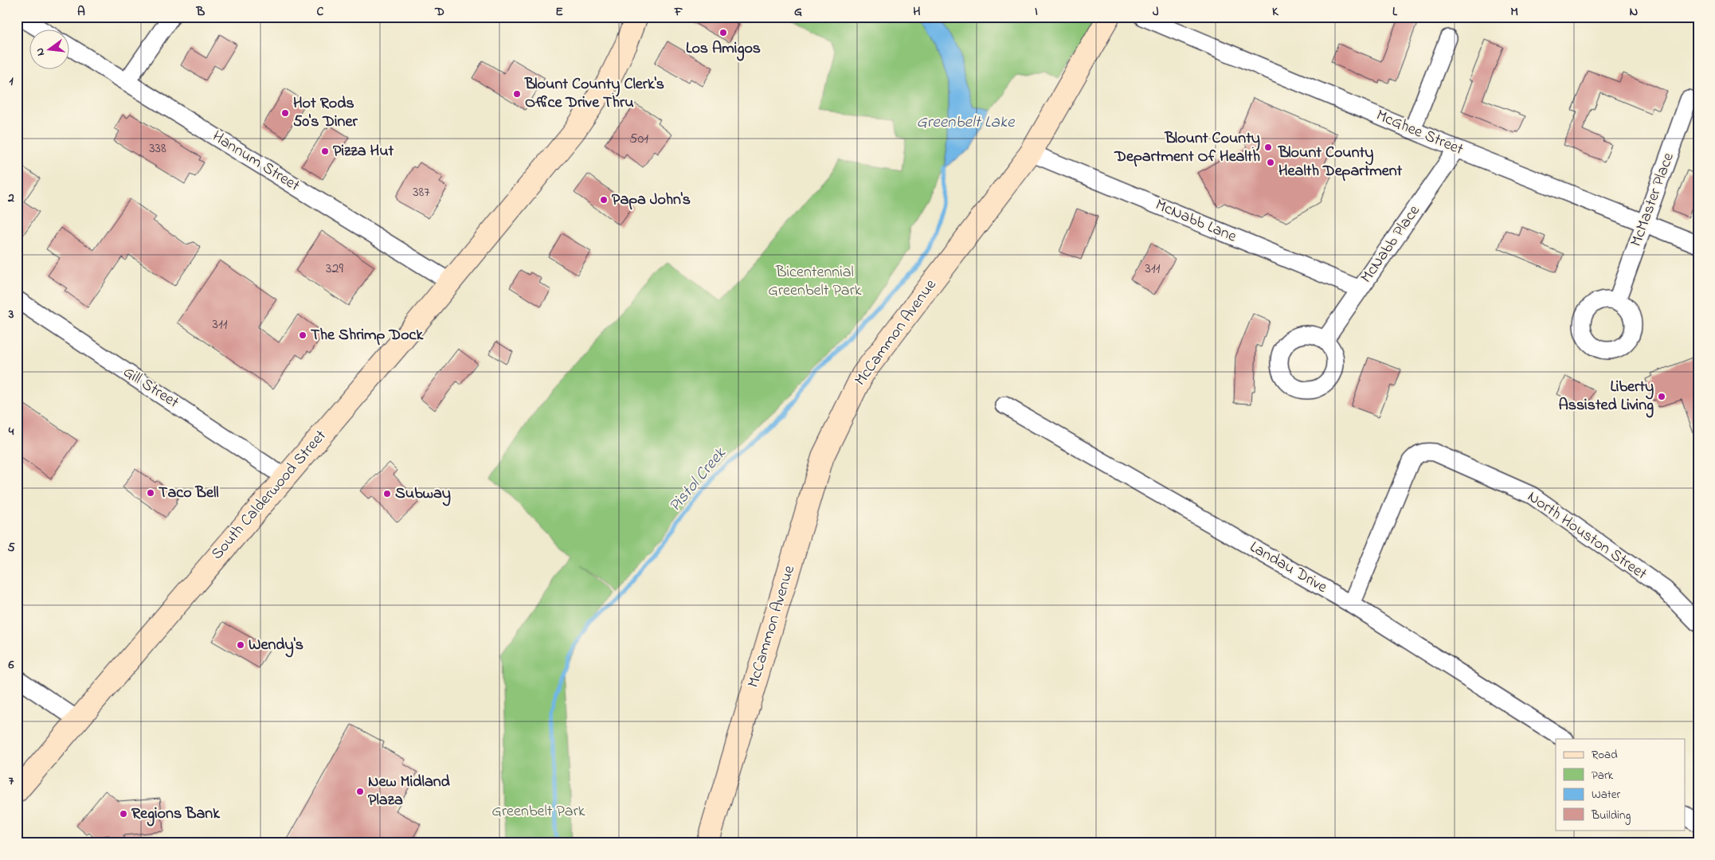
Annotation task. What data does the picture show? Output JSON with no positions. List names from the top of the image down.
{
  "streets": {
    "main road": ["McCammon Avenue", "South Calderwood Street"],
    "street": [
      "McGhee Street",
      "Hannum Street",
      "McMaster Place",
      "McNabb Lane",
      "McNabb Place",
      "Gill Street",
      "North Houston Street",
      "Landau Drive"
    ]
  },
  "crossings": [
    ["McGhee Street", "McMaster Place"],
    ["McGhee Street", "McNabb Place"],
    ["Hannum Street", "South Calderwood Street"],
    ["McNabb Lane", "McNabb Place"],
    ["McNabb Lane", "McCammon Avenue"],
    ["Gill Street", "South Calderwood Street"],
    ["North Houston Street", "Landau Drive"]
  ],
  "water": ["Greenbelt Lake", "Pistol Creek"],
  "parks": ["Bicentennial Greenbelt Park", "Greenbelt Park"],
  "places": [
    "Los Amigos",
    "Blount County Clerk's Office Drive Thru",
    "Hot Rods 50's Diner",
    "Blount County Department Of Health",
    "Pizza Hut",
    "Blount County Health Department",
    "Papa John's",
    "The Shrimp Dock",
    "Liberty Assisted Living",
    "Taco Bell",
    "Subway",
    "Wendy's",
    "New Midland Plaza",
    "Regions Bank"
  ],
  "house_numbers": [
    "501",
    "338",
    "387",
    "329",
    "311",
    "311"
  ],
  "legend": [
    "Road",
    "Park",
    "Water",
    "Building"
  ],
  "north": "left",
  "grid": {
    "columns": [
      "A",
      "B",
      "C",
      "D",
      "E",
      "F",
      "G",
      "H",
      "I",
      "J",
      "K",
      "L",
      "M",
      "N"
    ],
    "rows": [
      "1",
      "2",
      "3",
      "4",
      "5",
      "6",
      "7"
    ]
  }
}
